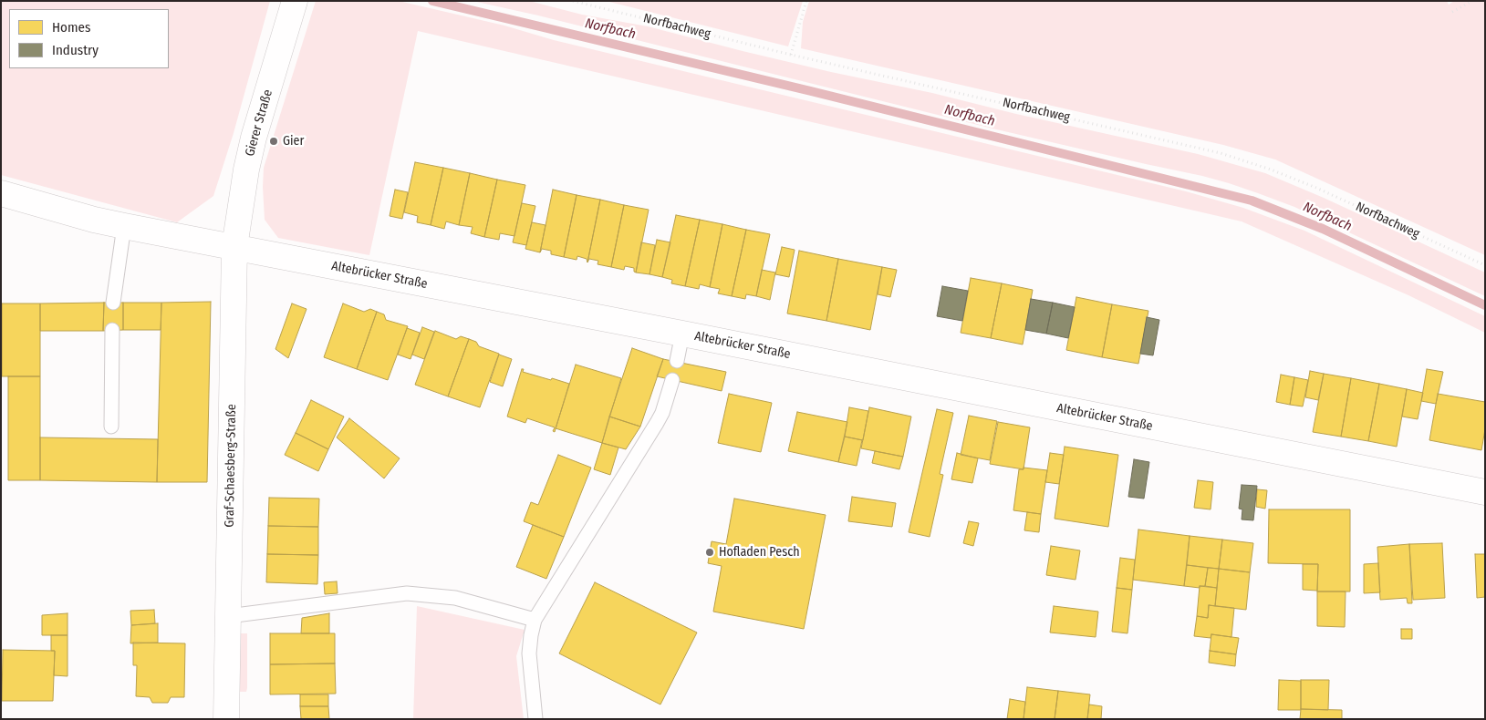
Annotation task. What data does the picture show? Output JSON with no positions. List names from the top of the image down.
{
  "streets": {
    "street": ["Gierer Straße", "Altebrücker Straße", "Graf-Schaesberg-Straße"],
    "path": ["Norfbachweg"]
  },
  "crossings": [
    ["Gierer Straße", "Altebrücker Straße"],
    ["Gierer Straße", "Graf-Schaesberg-Straße"],
    ["Altebrücker Straße", "Graf-Schaesberg-Straße"]
  ],
  "water": ["Norfbach"],
  "places": ["Gier", "Hofladen Pesch"],
  "legend": ["Homes", "Industry"]
}
